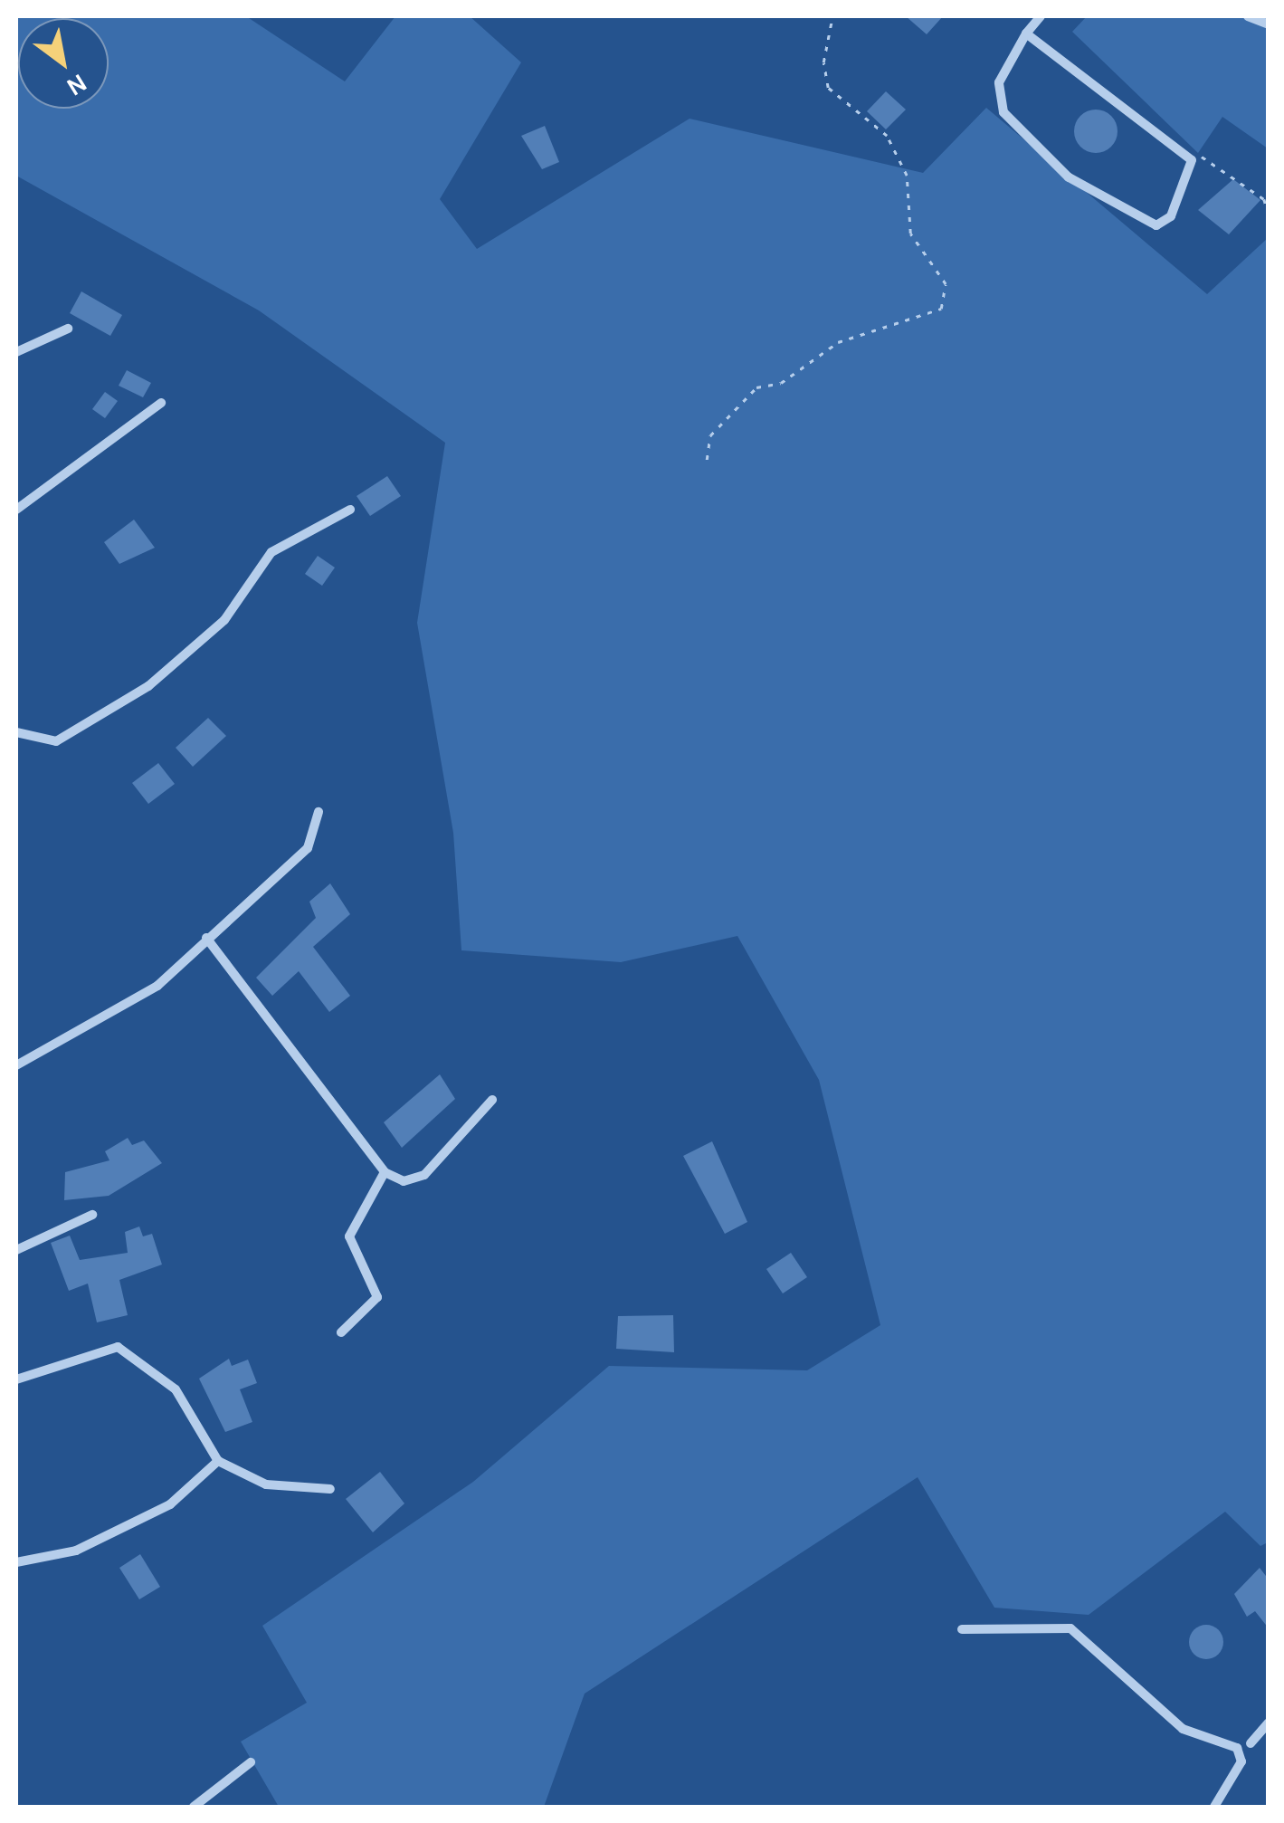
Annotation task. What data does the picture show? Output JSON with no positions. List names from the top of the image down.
{
  "north": "bottom right"
}
